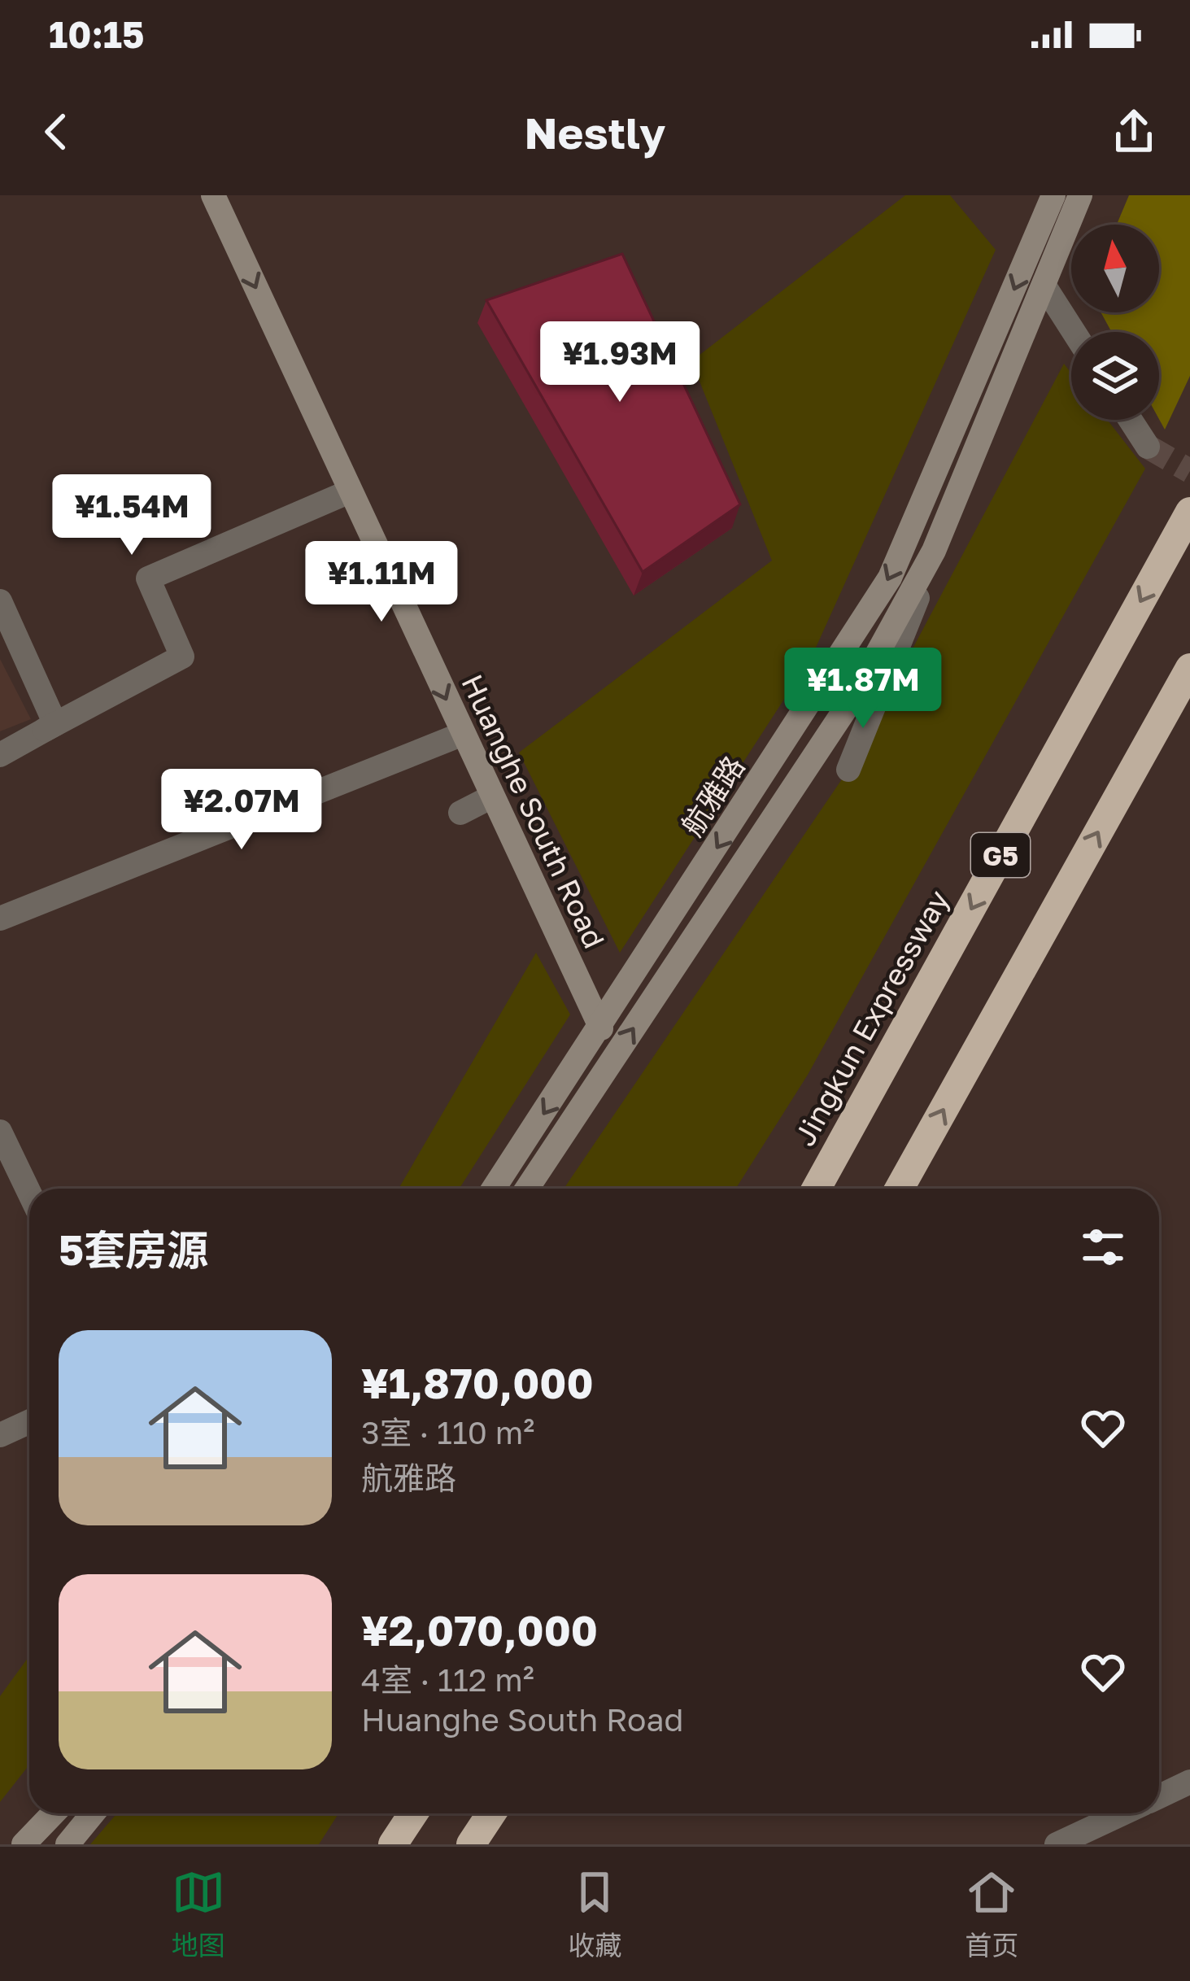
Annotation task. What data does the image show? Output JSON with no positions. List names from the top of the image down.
{
  "streets": {
    "highway": ["G5", "Jingkun Expressway"],
    "street": ["航雅路", "Huanghe South Road"]
  },
  "crossings": [
    ["航雅路", "Huanghe South Road"]
  ],
  "one_way": ["Huanghe South Road"],
  "north": "top",
  "page": {
    "status": "10:15",
    "header": "Nestly",
    "price": [
      "¥1.93M",
      "¥1.54M",
      "¥1.11M",
      "¥1.87M",
      "¥2.07M"
    ],
    "heading": "5套房源",
    "list": [
      {
        "name": "¥1,870,000",
        "note": "3室 · 110 m² · 航雅路"
      },
      {
        "name": "¥2,070,000",
        "note": "4室 · 112 m² · Huanghe South Road"
      }
    ],
    "tabs": ["地图", "收藏", "首页"]
  }
}
